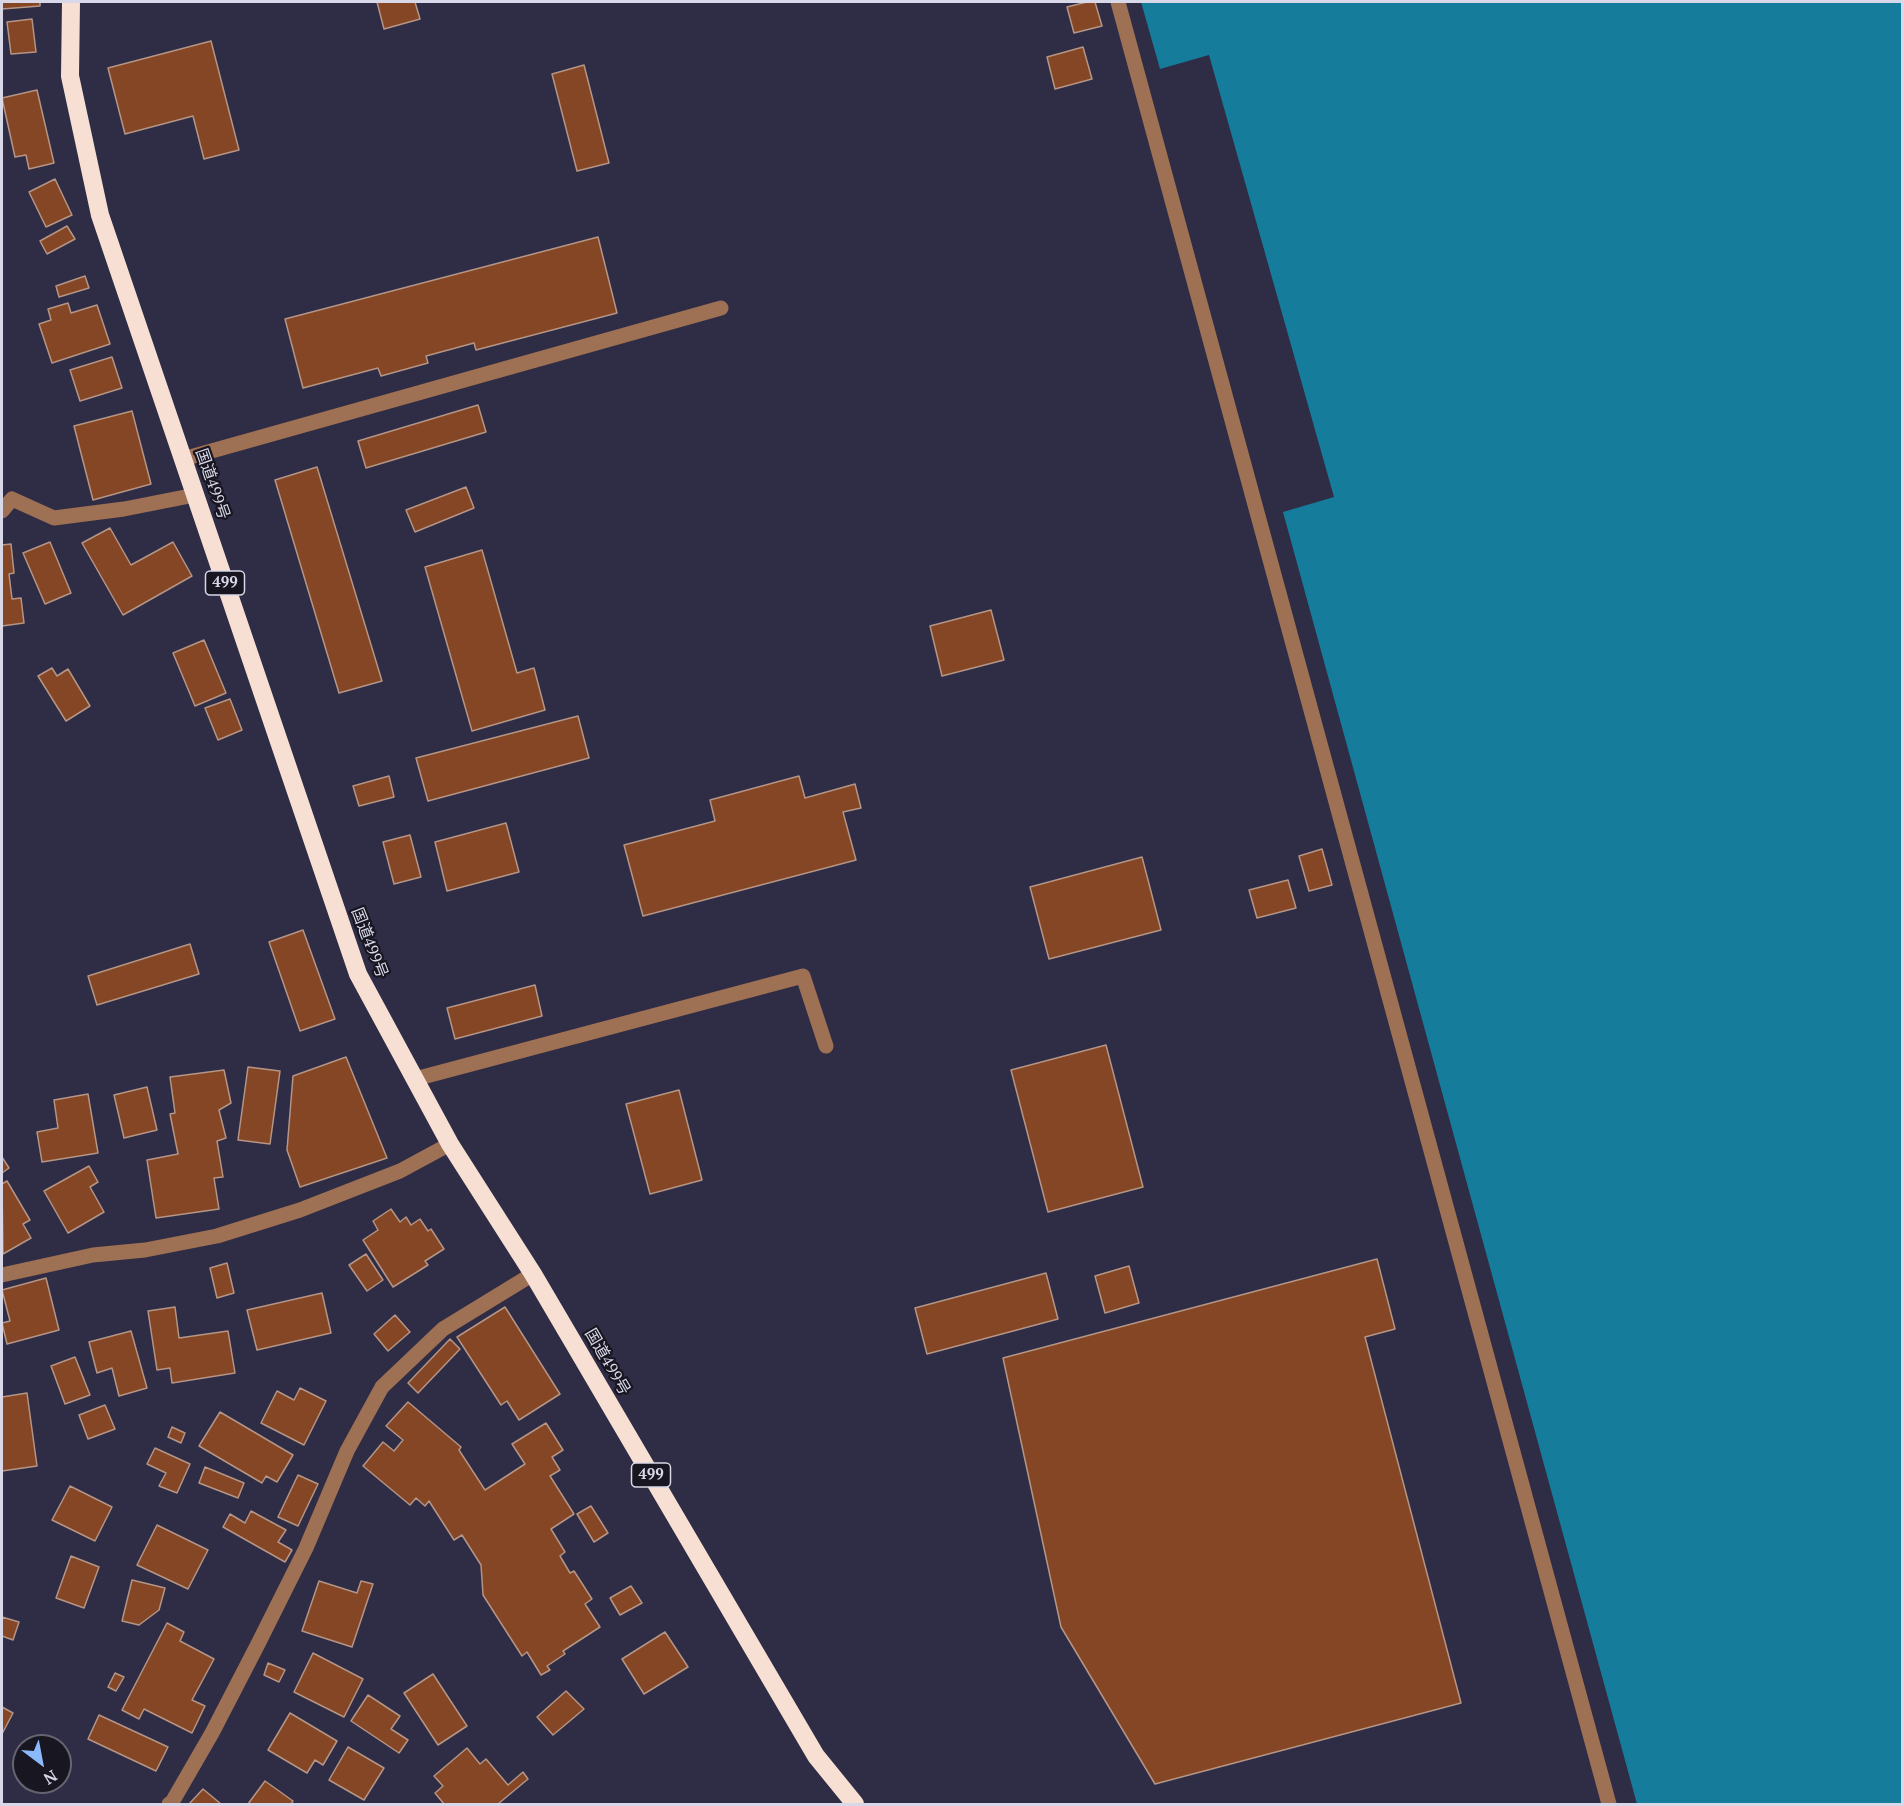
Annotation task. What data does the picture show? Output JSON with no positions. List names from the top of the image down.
{
  "streets": {
    "highway": ["国道499号", "499"]
  },
  "north": "bottom right"
}
